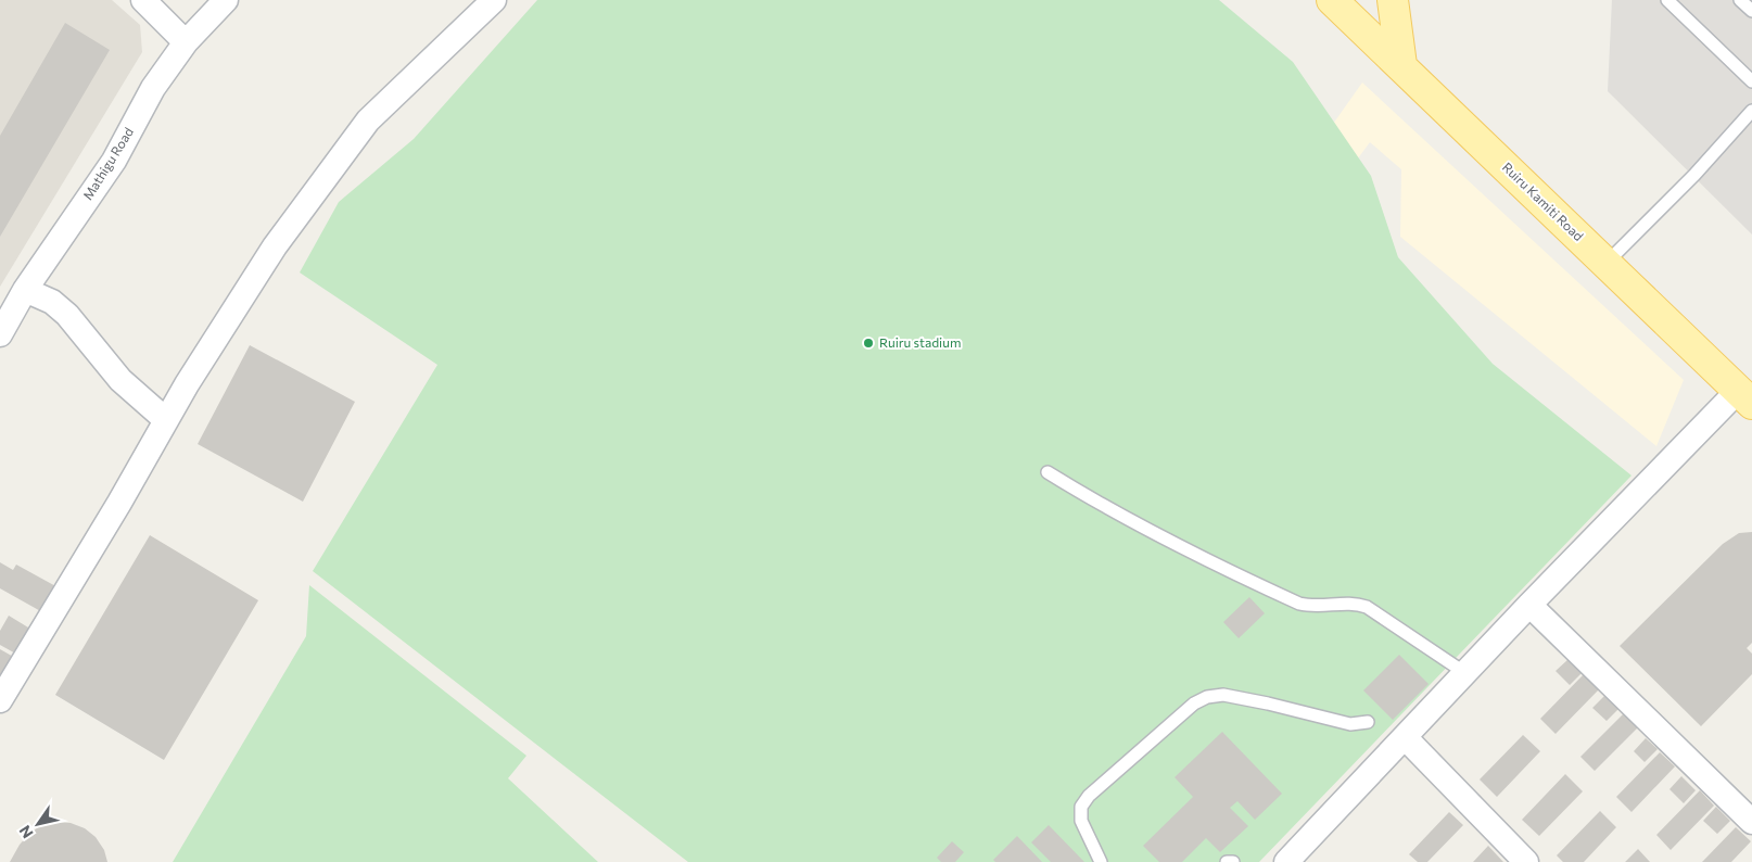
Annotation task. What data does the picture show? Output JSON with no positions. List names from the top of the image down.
{
  "streets": {
    "main road": ["Ruiru Kamiti Road"],
    "street": ["Mathigu Road"]
  },
  "places": ["Ruiru stadium"],
  "north": "bottom left"
}
